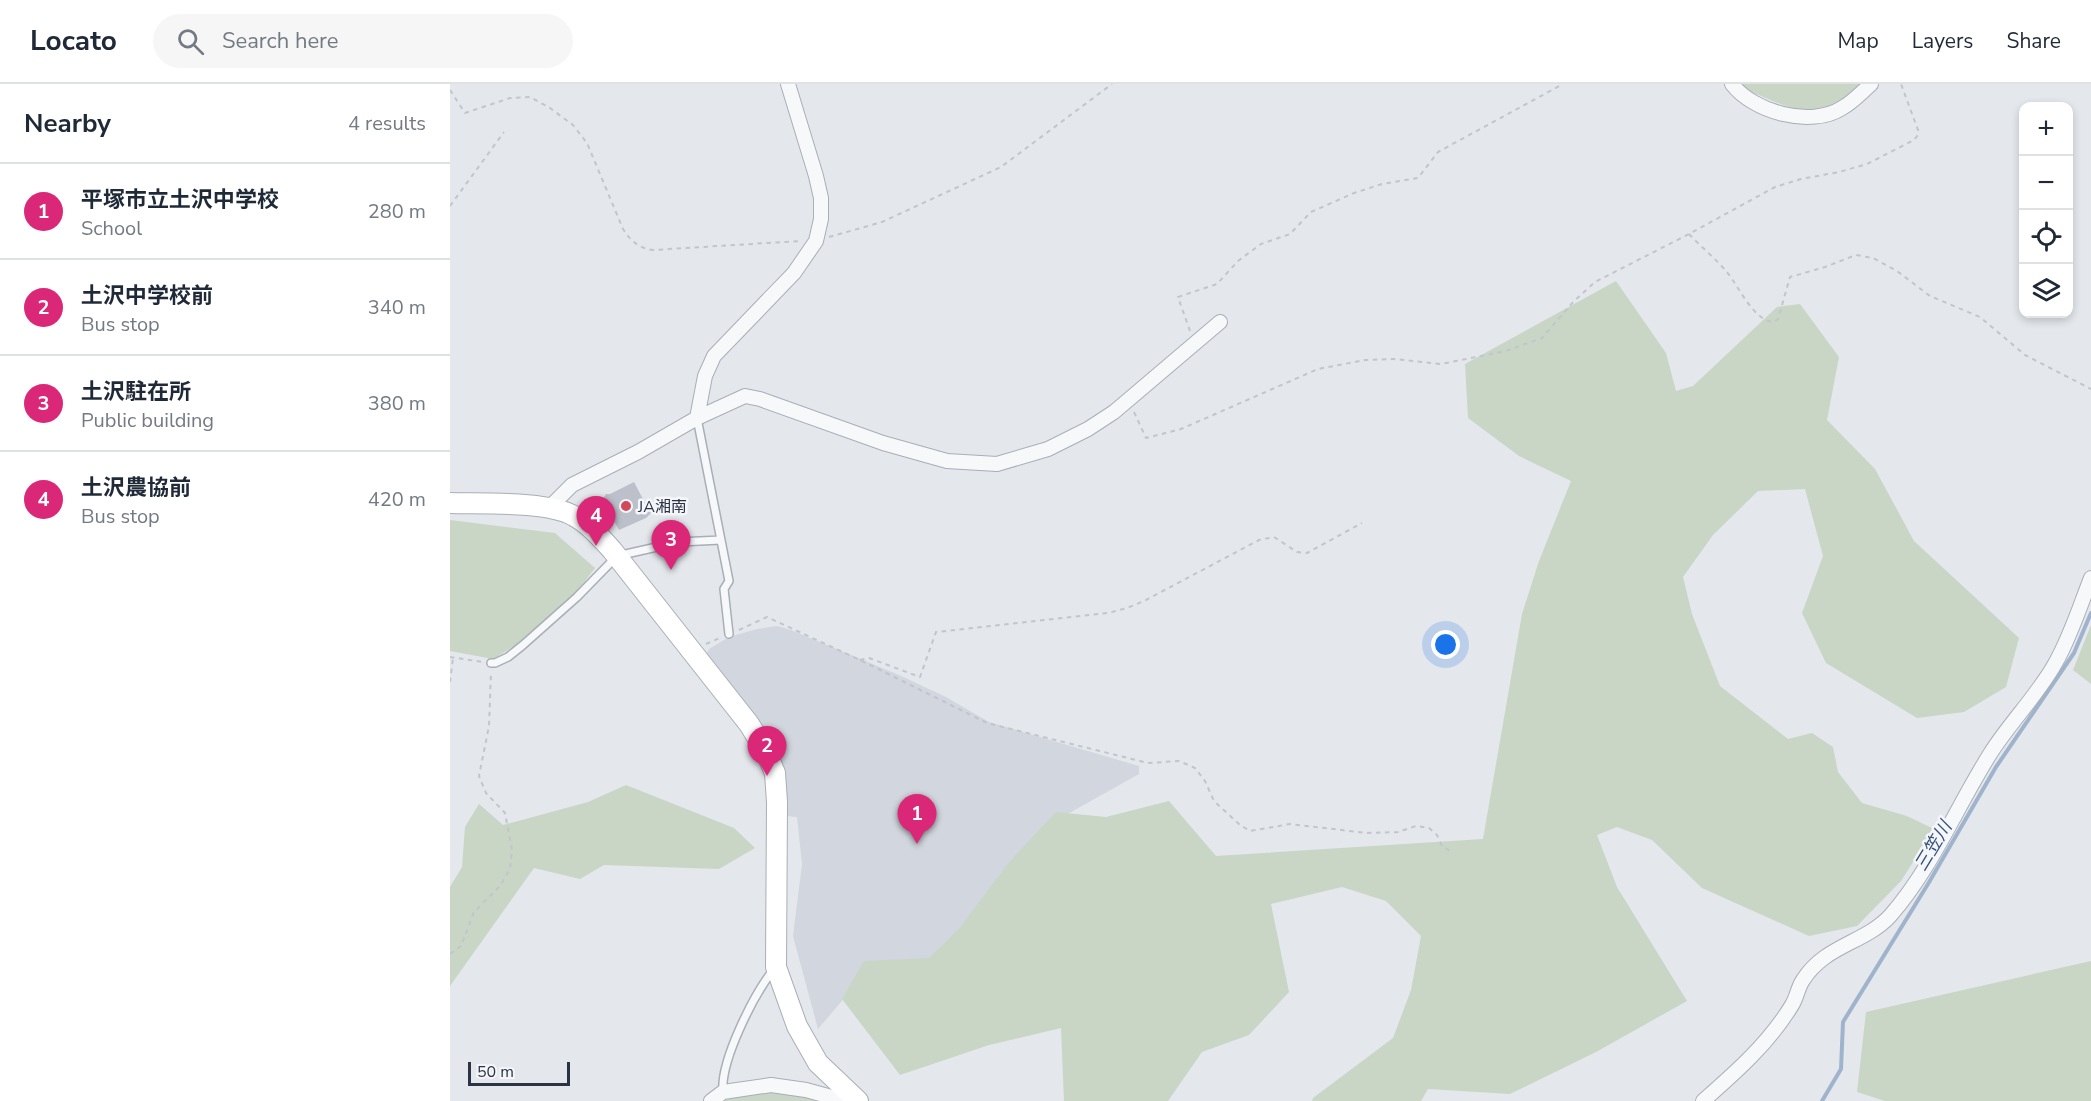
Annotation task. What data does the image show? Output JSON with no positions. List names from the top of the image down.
{
  "water": ["三笠川"],
  "places": ["JA湘南"],
  "scale_bar": "50 m",
  "page": {
    "header": "Locato",
    "search": "Search here",
    "nav": ["Map", "Layers", "Share"],
    "heading": ["Nearby", "4 results"],
    "map_buttons": ["+", "−"],
    "list": [
      {
        "mark": "1",
        "name": "平塚市立土沢中学校",
        "note": "School",
        "value": "280 m"
      },
      {
        "mark": "2",
        "name": "土沢中学校前",
        "note": "Bus stop",
        "value": "340 m"
      },
      {
        "mark": "3",
        "name": "土沢駐在所",
        "note": "Public building",
        "value": "380 m"
      },
      {
        "mark": "4",
        "name": "土沢農協前",
        "note": "Bus stop",
        "value": "420 m"
      }
    ],
    "pins": [
      "4",
      "3",
      "2",
      "1"
    ],
    "scale": "50 m"
  }
}
